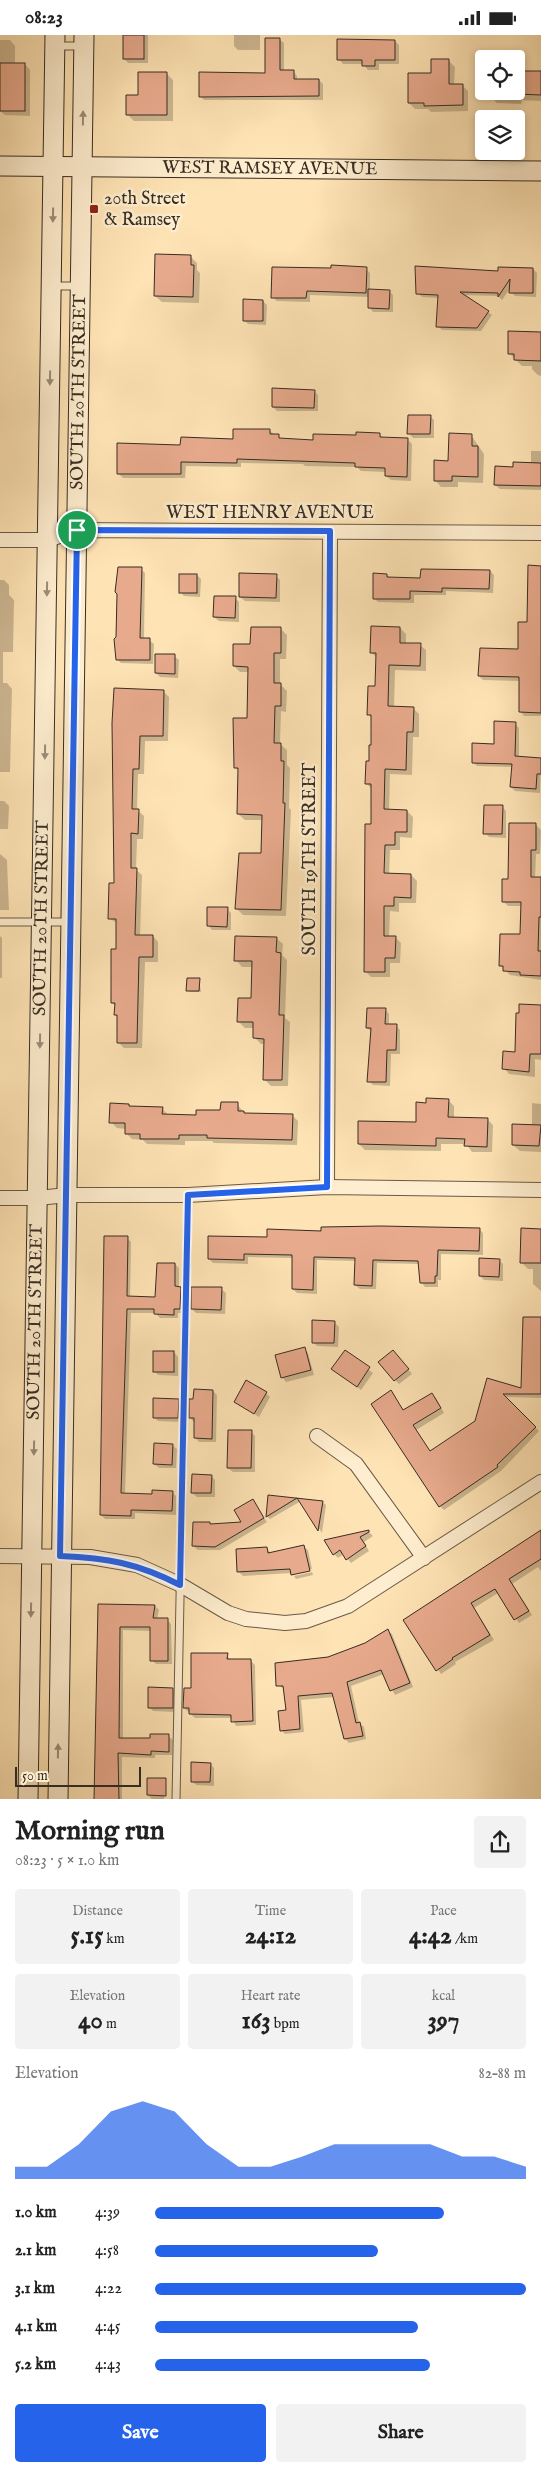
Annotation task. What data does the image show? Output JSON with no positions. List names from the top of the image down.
{
  "streets": {
    "street": [
      "WEST RAMSEY AVENUE",
      "SOUTH 20TH STREET",
      "WEST HENRY AVENUE",
      "SOUTH 19TH STREET"
    ]
  },
  "crossings": [
    ["WEST RAMSEY AVENUE", "SOUTH 20TH STREET"],
    ["SOUTH 20TH STREET", "WEST HENRY AVENUE"],
    ["WEST HENRY AVENUE", "SOUTH 19TH STREET"]
  ],
  "places": {
    "transit": ["20th Street & Ramsey"]
  },
  "scale_bar": "50 m",
  "page": {
    "status": "08:23",
    "scale": "50 m",
    "heading": ["Morning run", "08:23 · 5 × 1.0 km"],
    "stats": [
      ["Distance", "5.15 km"],
      ["Time", "24:12"],
      ["Pace", "4:42 /km"],
      ["Elevation", "40 m"],
      ["Heart rate", "163 bpm"],
      ["kcal", "397"]
    ],
    "chart": ["Elevation", "82–88 m"],
    "list": [
      {
        "name": "1.0 km",
        "note": "4:39"
      },
      {
        "name": "2.1 km",
        "note": "4:58"
      },
      {
        "name": "3.1 km",
        "note": "4:22"
      },
      {
        "name": "4.1 km",
        "note": "4:45"
      },
      {
        "name": "5.2 km",
        "note": "4:43"
      }
    ],
    "buttons": ["Save", "Share"]
  }
}
